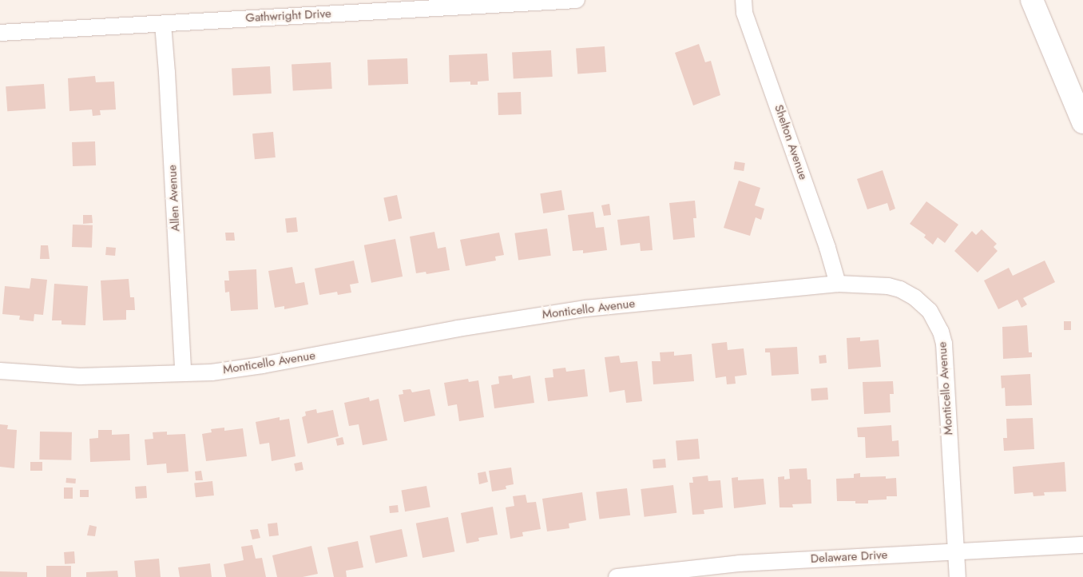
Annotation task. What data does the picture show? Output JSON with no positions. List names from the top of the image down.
{
  "streets": {
    "street": [
      "Gathwright Drive",
      "Shelton Avenue",
      "Allen Avenue",
      "Monticello Avenue",
      "Delaware Drive"
    ]
  },
  "crossings": [
    ["Gathwright Drive", "Allen Avenue"],
    ["Shelton Avenue", "Monticello Avenue"],
    ["Allen Avenue", "Monticello Avenue"],
    ["Monticello Avenue", "Delaware Drive"]
  ]
}
